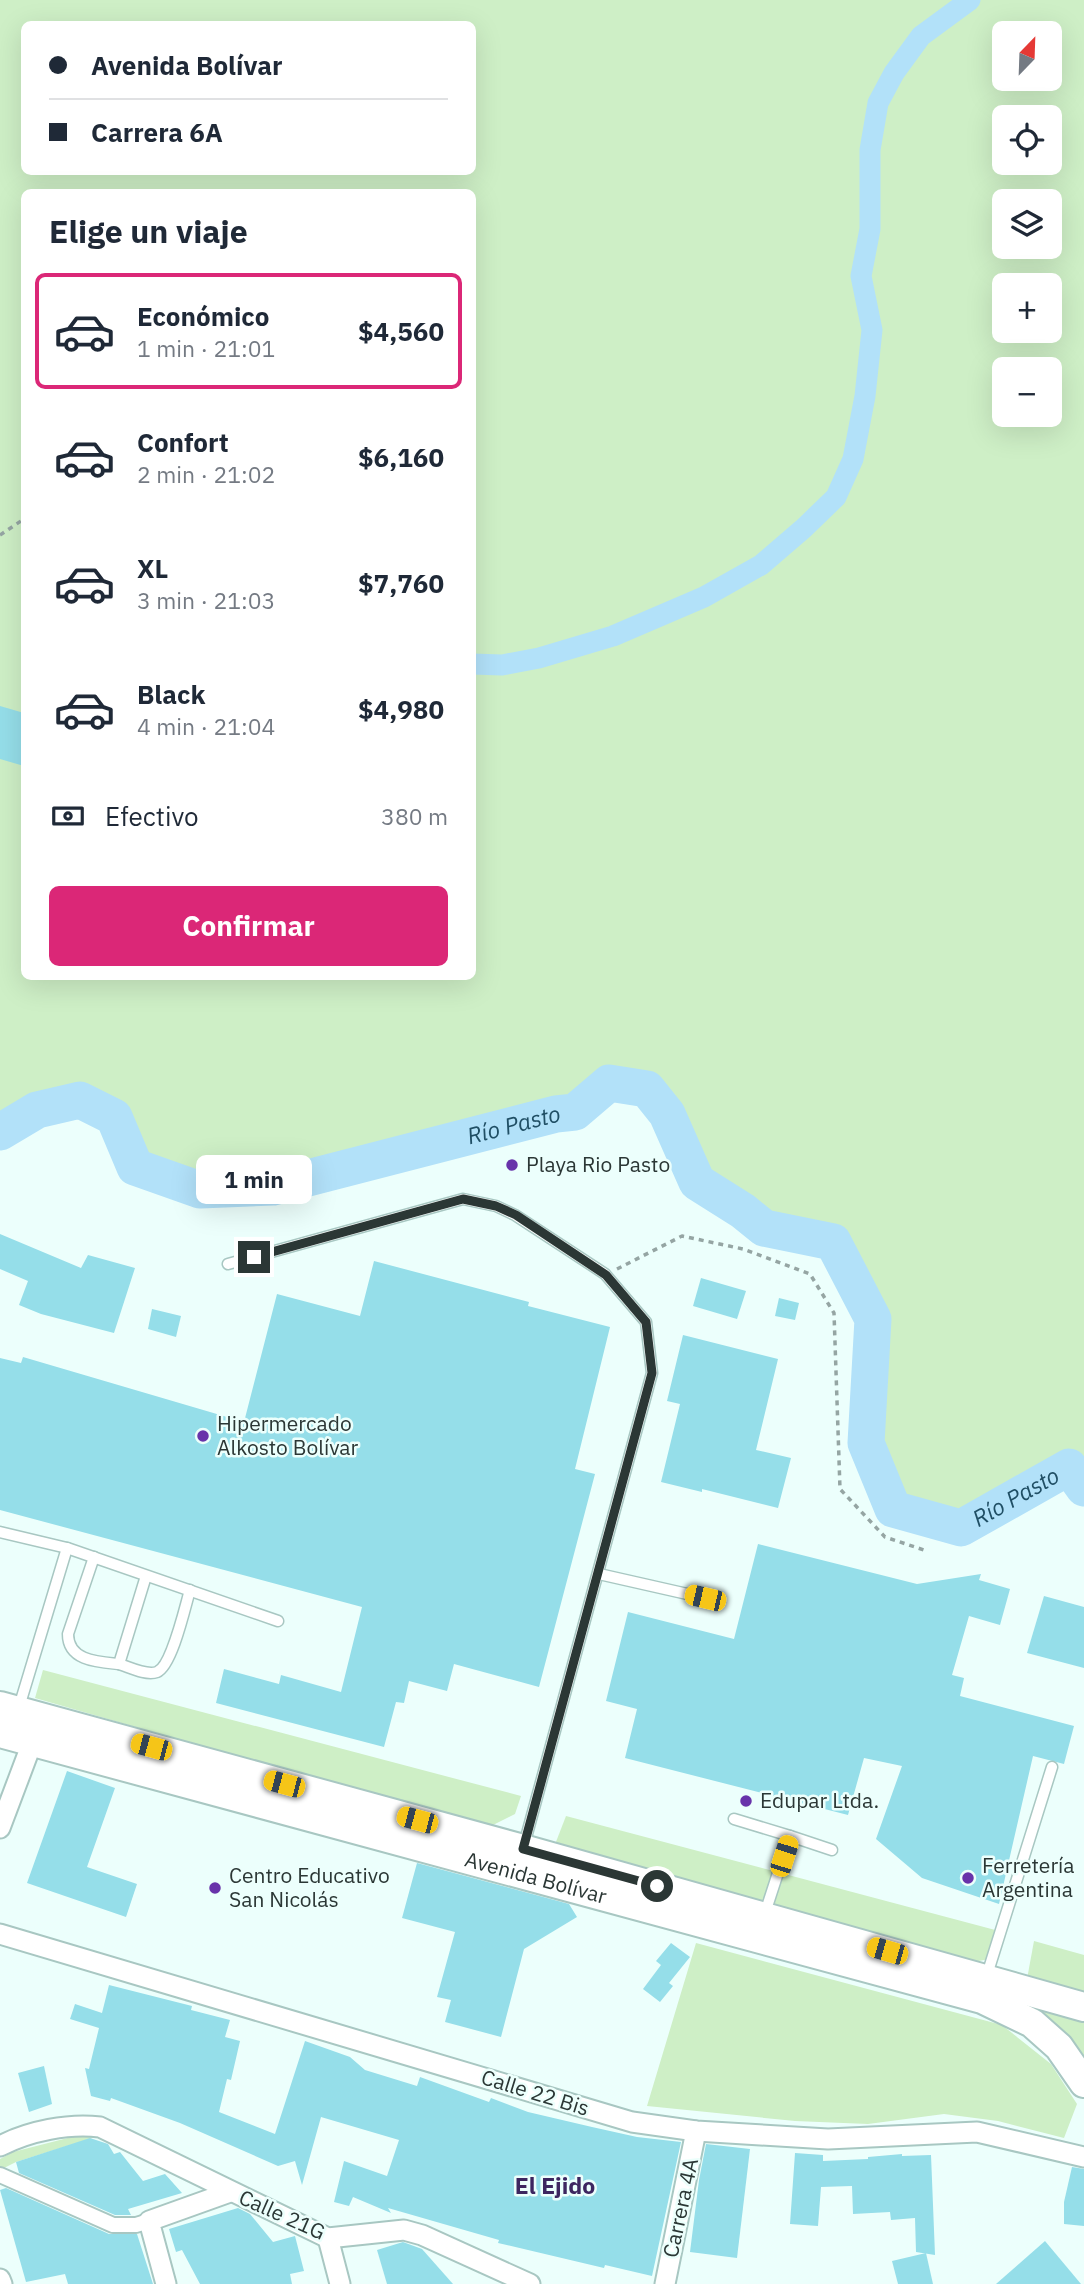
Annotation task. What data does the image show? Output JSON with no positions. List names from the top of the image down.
{
  "streets": {
    "main road": ["Avenida Bolívar"],
    "street": ["Calle 22 Bis", "Carrera 4A", "Calle 21G"]
  },
  "crossings": [
    ["Calle 22 Bis", "Carrera 4A"]
  ],
  "districts": ["El Ejido"],
  "water": ["Río Pasto"],
  "places": [
    "Playa Rio Pasto",
    "Hipermercado Alkosto Bolívar",
    "Edupar Ltda.",
    "Ferretería Argentina",
    "Centro Educativo San Nicolás"
  ],
  "north": "top right",
  "page": {
    "map_buttons": ["+", "−"],
    "banner": ["Avenida Bolívar", "Carrera 6A"],
    "heading": "Elige un viaje",
    "list": [
      {
        "name": "Económico",
        "note": "1 min · 21:01",
        "value": "$4,560"
      },
      {
        "name": "Confort",
        "note": "2 min · 21:02",
        "value": "$6,160"
      },
      {
        "name": "XL",
        "note": "3 min · 21:03",
        "value": "$7,760"
      },
      {
        "name": "Black",
        "note": "4 min · 21:04",
        "value": "$4,980"
      }
    ],
    "pay": ["Efectivo", "380 m"],
    "buttons": "Confirmar",
    "bubble": "1 min"
  }
}
